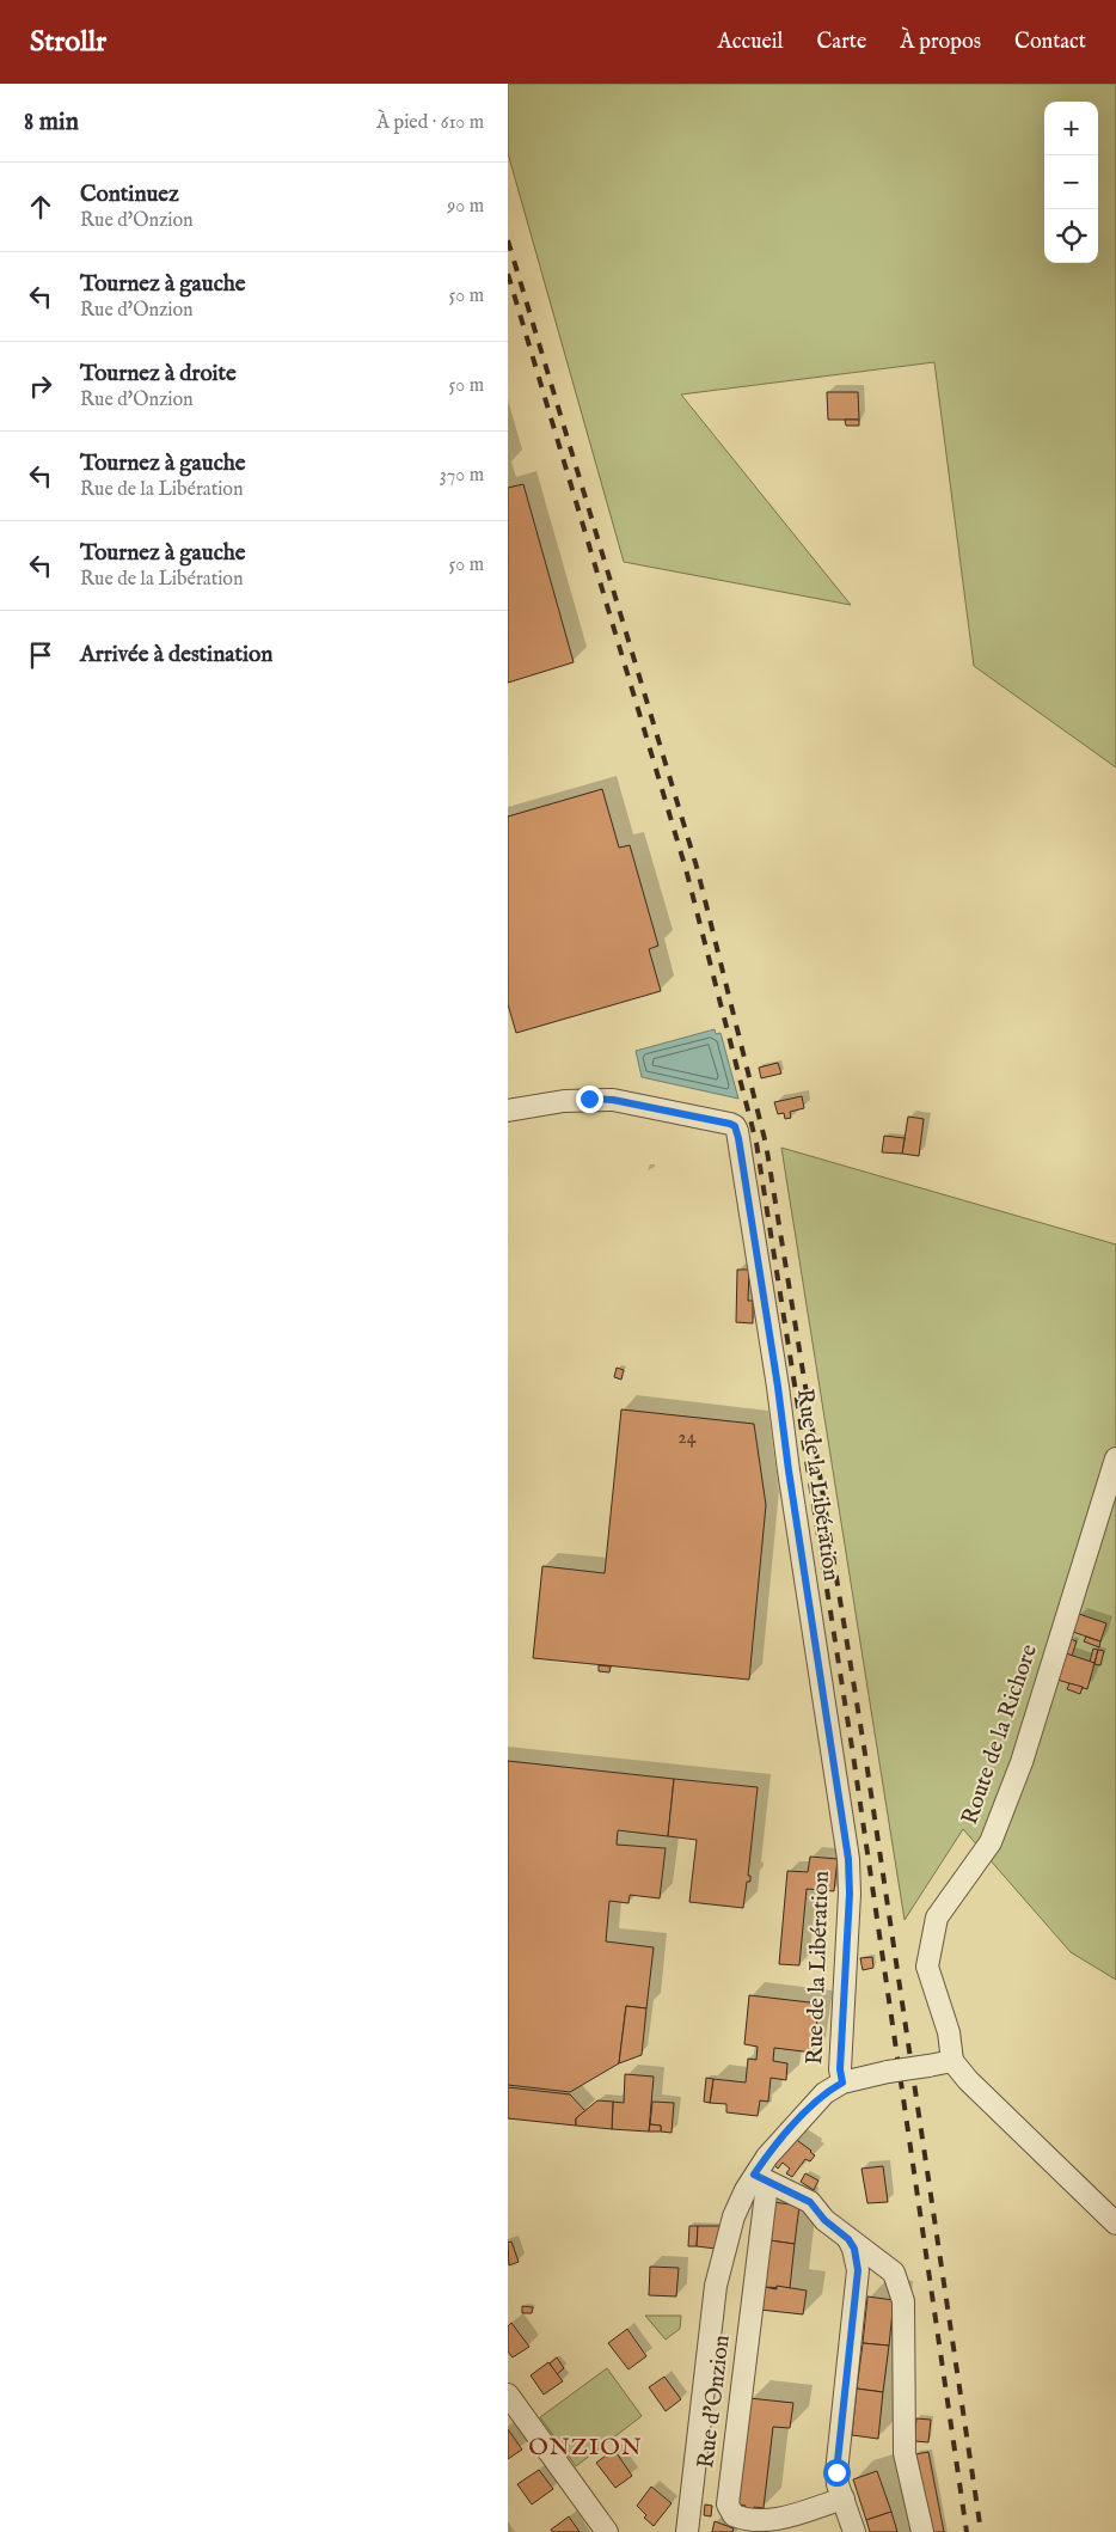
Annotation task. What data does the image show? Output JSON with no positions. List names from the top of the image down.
{
  "streets": {
    "street": ["Rue de la Libération", "Route de la Richore", "Rue d'Onzion"]
  },
  "crossings": [
    ["Rue de la Libération", "Rue d'Onzion"],
    ["Route de la Richore", "Rue d'Onzion"]
  ],
  "districts": ["ONZION"],
  "house_numbers": ["24"],
  "page": {
    "header": "Strollr",
    "nav": [
      "Accueil",
      "Carte",
      "À propos",
      "Contact"
    ],
    "heading": ["8 min", "À pied · 610 m"],
    "map_buttons": ["+", "−"],
    "list": [
      ["Continuez", "Rue d'Onzion", "90 m"],
      ["Tournez à gauche", "Rue d'Onzion", "50 m"],
      ["Tournez à droite", "Rue d'Onzion", "50 m"],
      ["Tournez à gauche", "Rue de la Libération", "370 m"],
      ["Tournez à gauche", "Rue de la Libération", "50 m"],
      "Arrivée à destination"
    ]
  }
}
